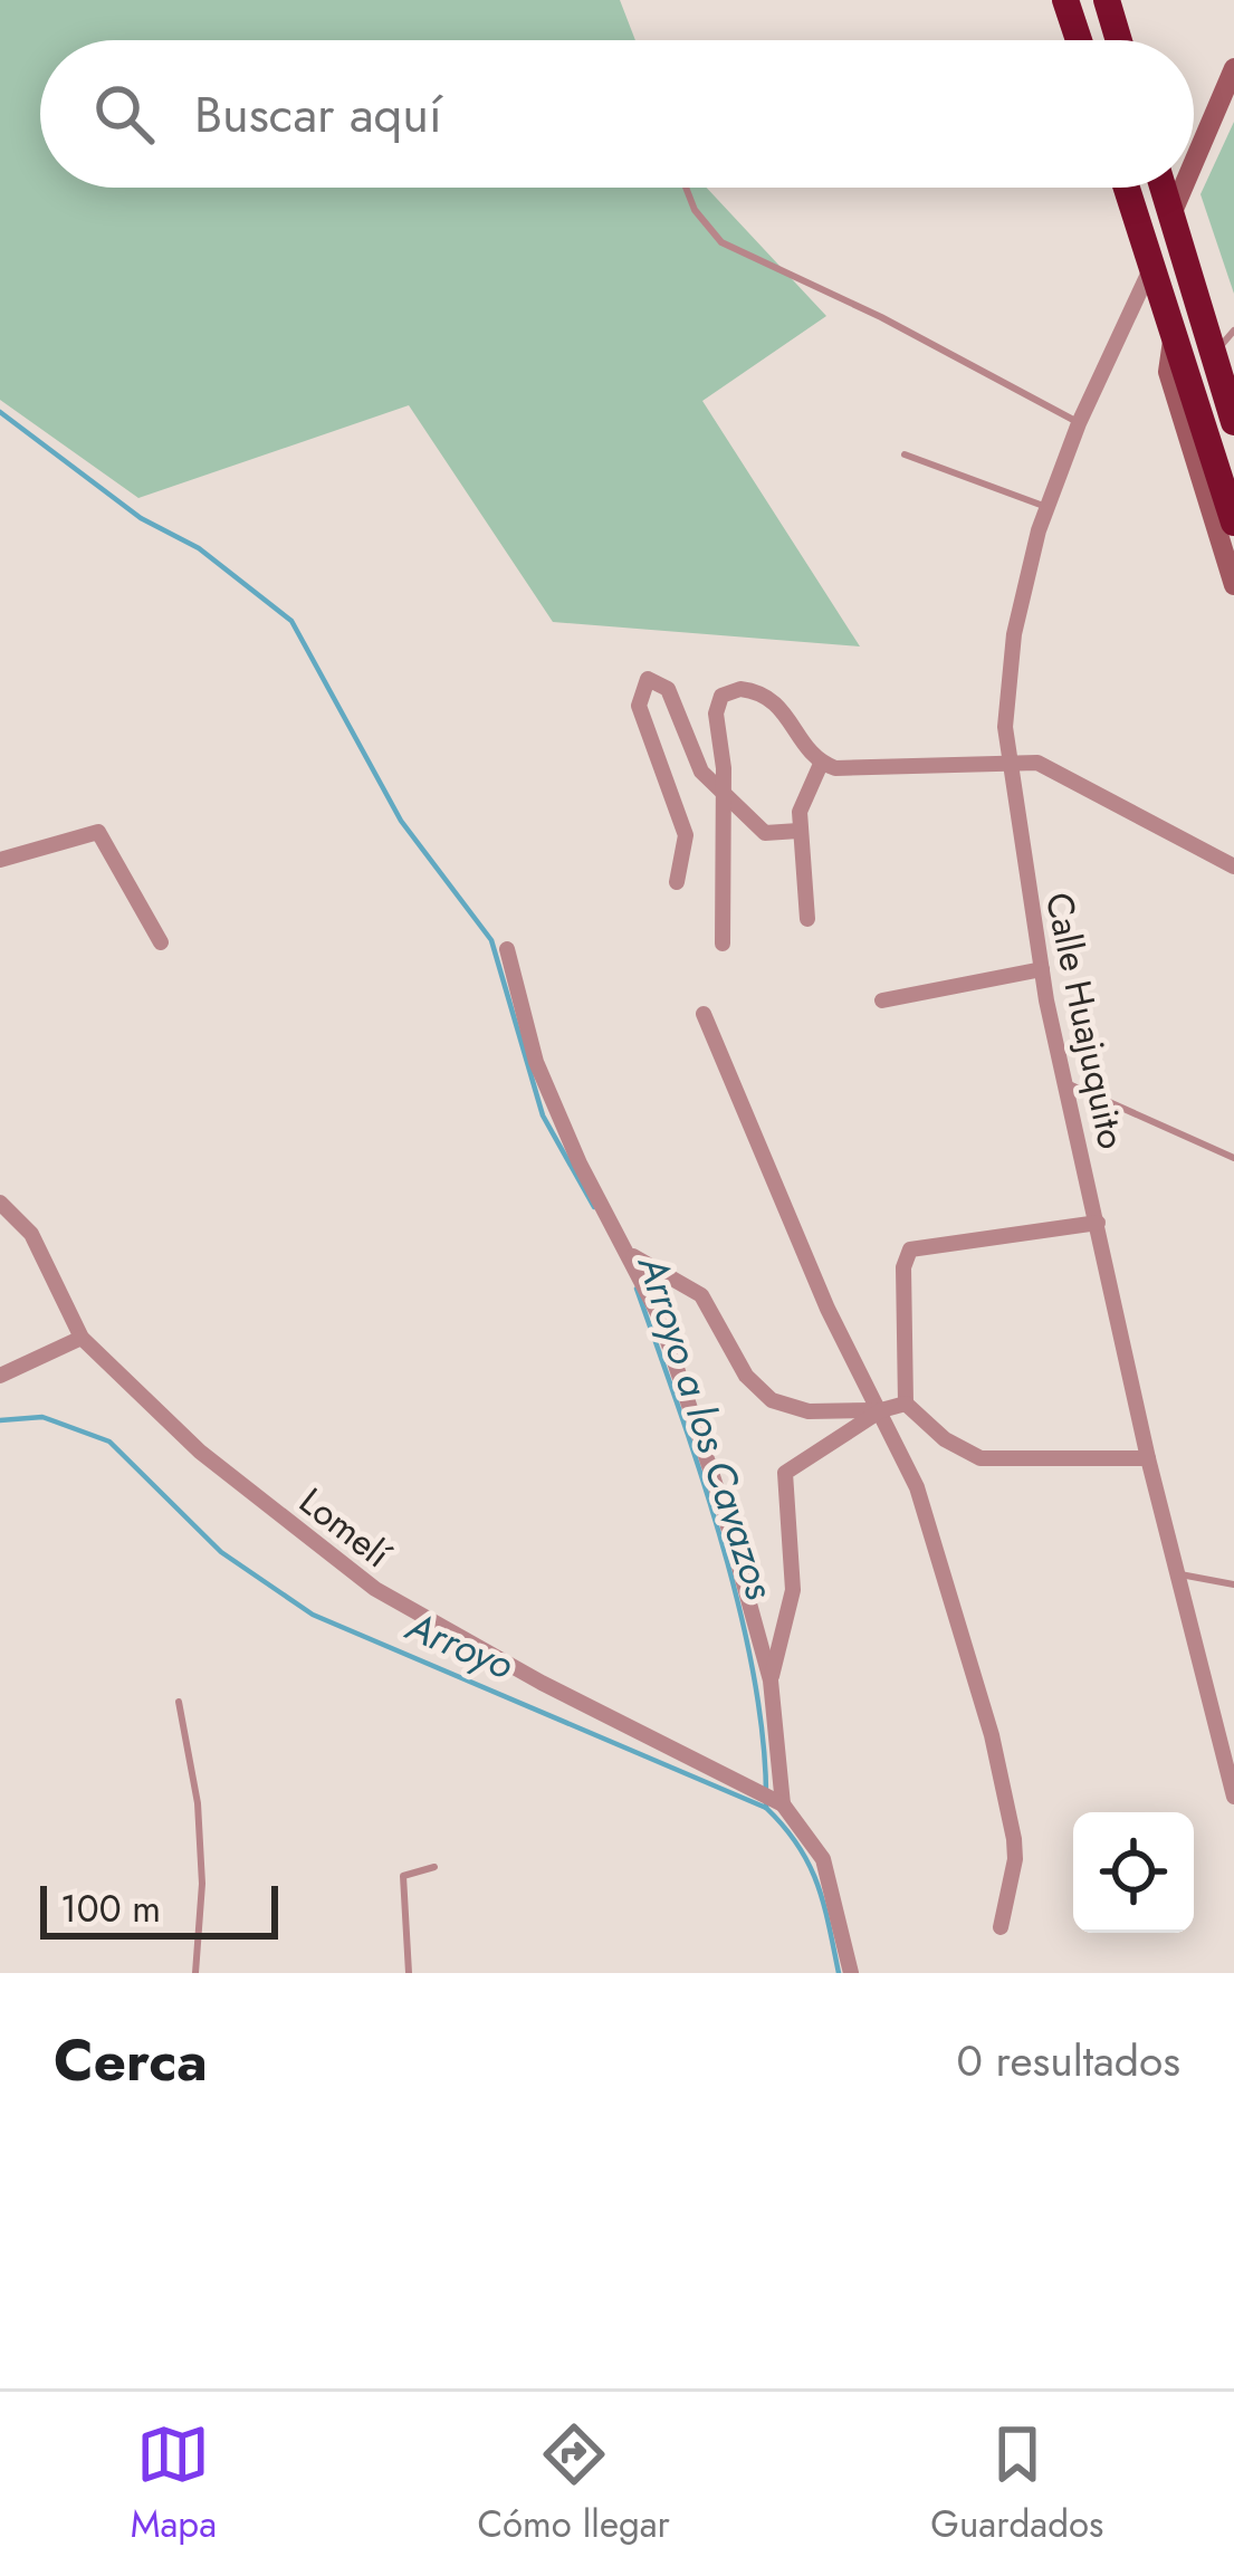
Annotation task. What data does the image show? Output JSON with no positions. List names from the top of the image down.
{
  "streets": {
    "street": ["Calle Huajuquito", "Lomelí"]
  },
  "water": ["Arroyo a los Cavazos", "Arroyo"],
  "scale_bar": "100 m",
  "page": {
    "search": "Buscar aquí",
    "scale": "100 m",
    "heading": ["Cerca", "0 resultados"],
    "nav": ["Mapa", "Cómo llegar", "Guardados"]
  }
}
